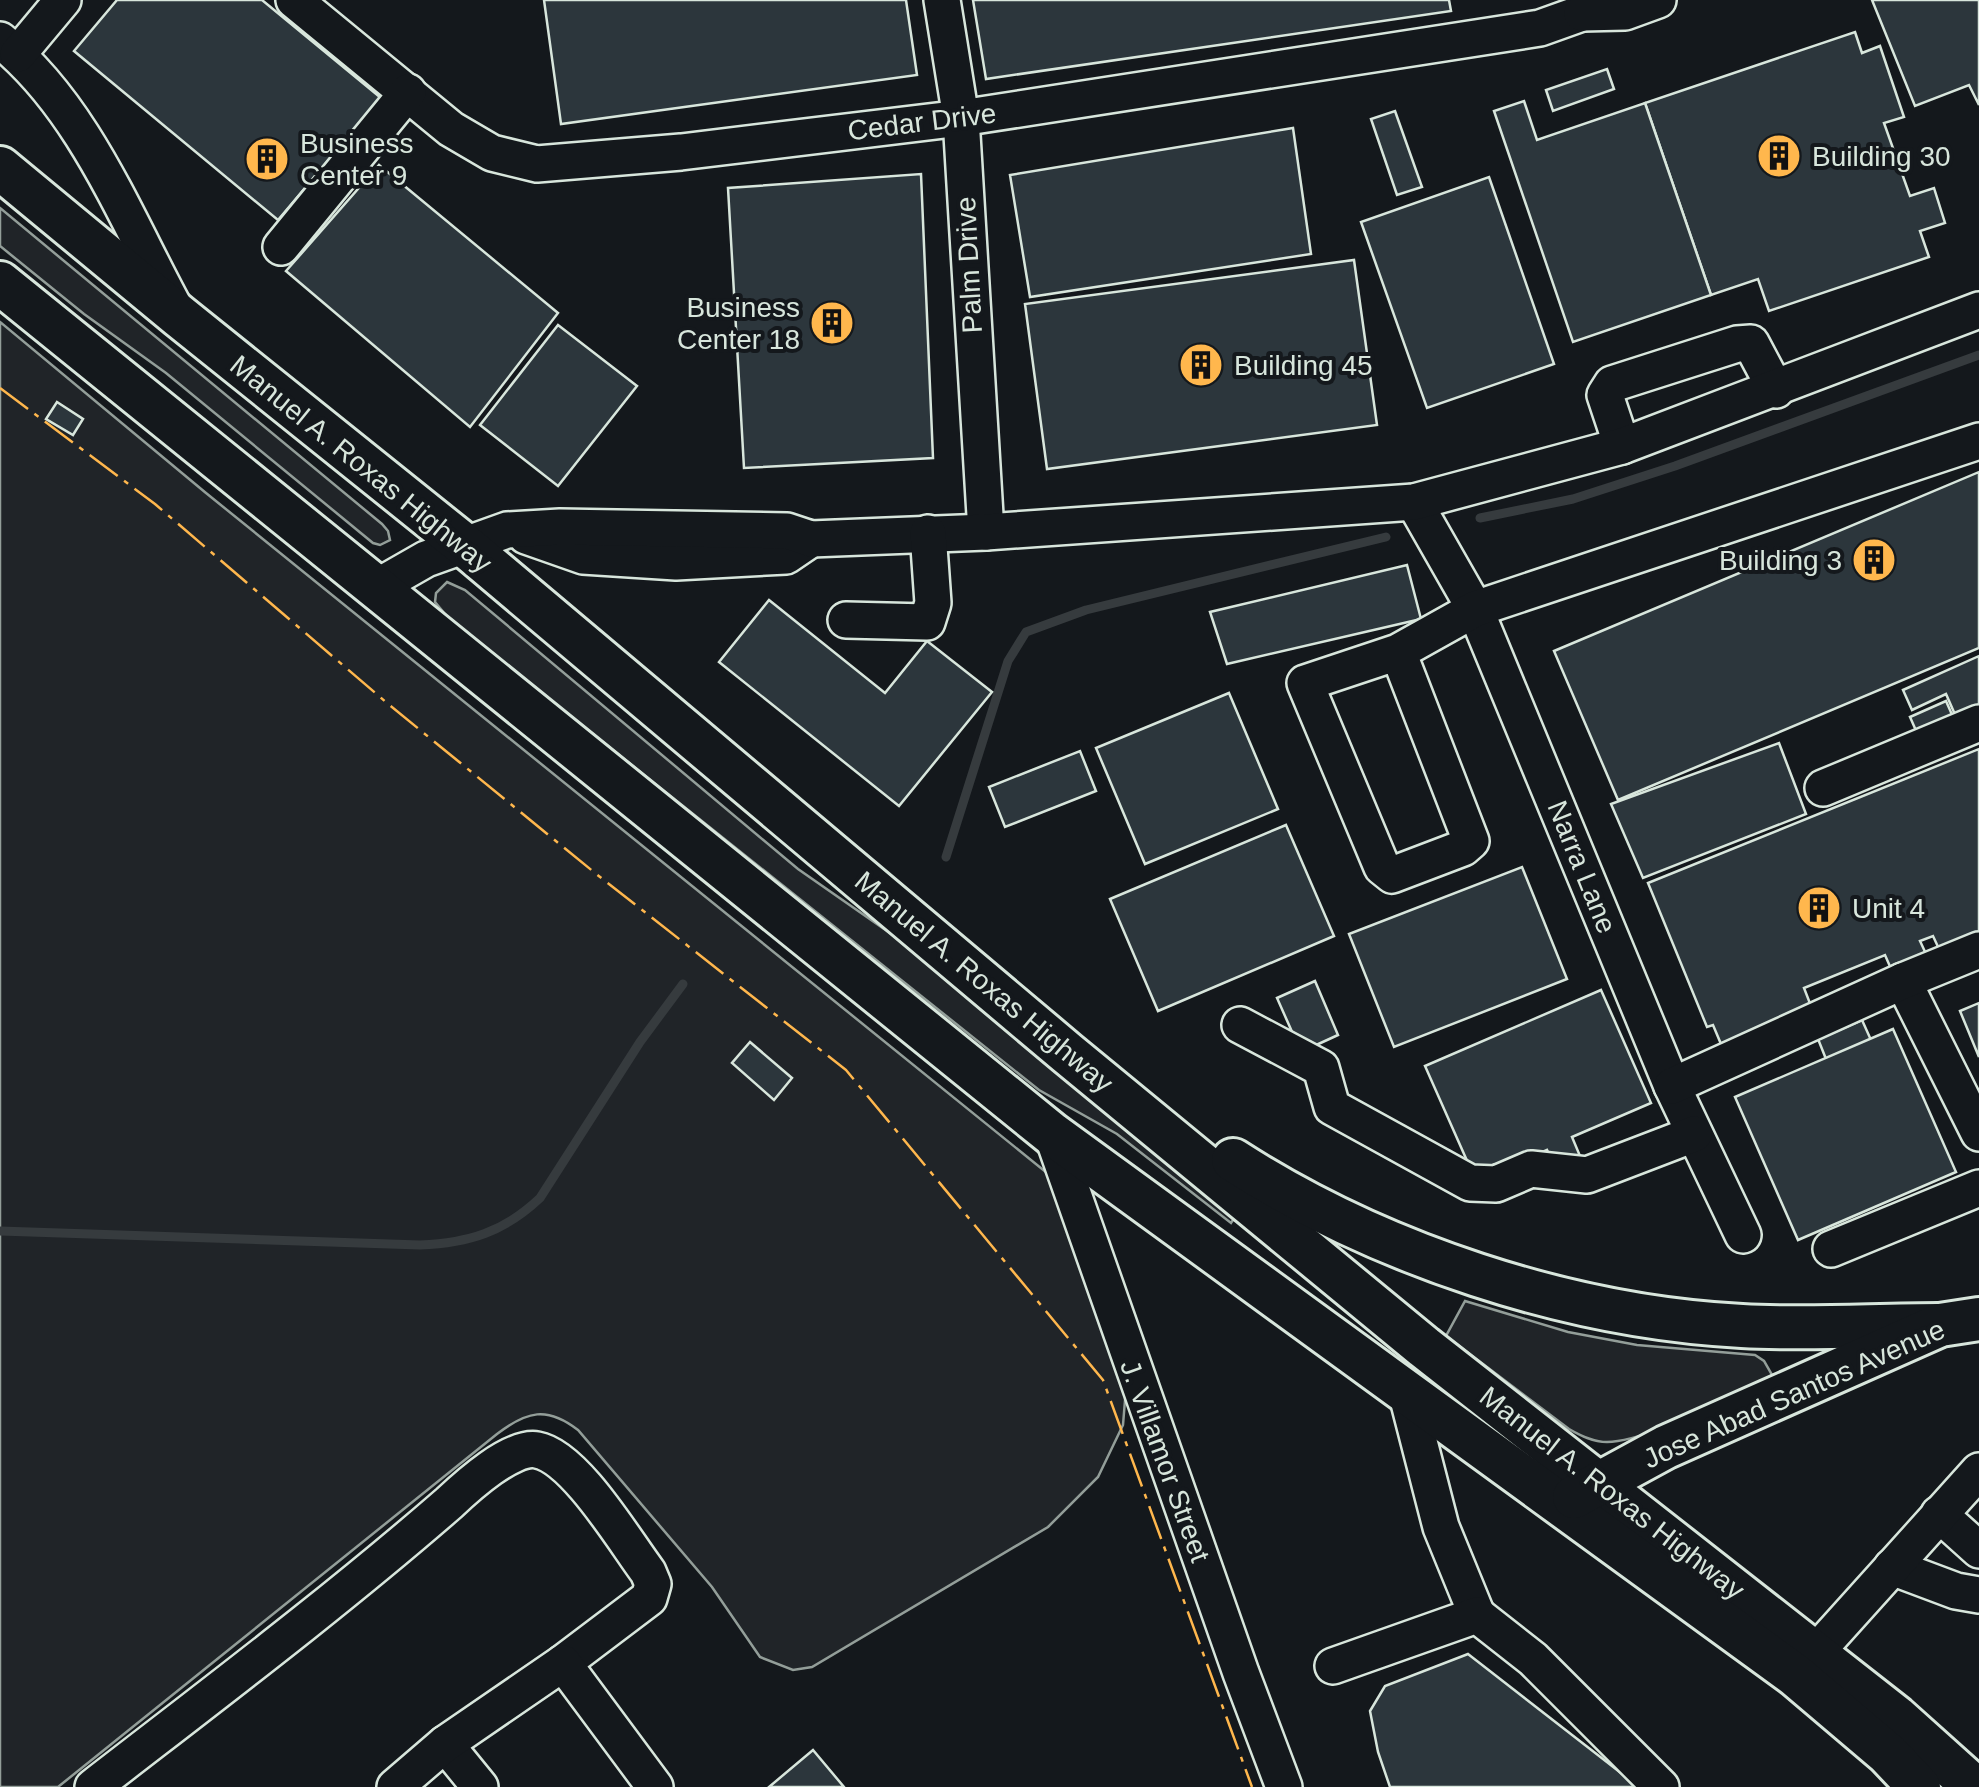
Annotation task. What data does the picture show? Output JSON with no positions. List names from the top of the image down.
{
  "streets": {
    "main road": ["Manuel A. Roxas Highway", "Jose Abad Santos Avenue"],
    "street": [
      "Cedar Drive",
      "Palm Drive",
      "Narra Lane",
      "J. Villamor Street"
    ]
  },
  "crossings": [
    ["Cedar Drive", "Palm Drive"],
    ["Manuel A. Roxas Highway", "Jose Abad Santos Avenue"],
    ["Manuel A. Roxas Highway", "J. Villamor Street"]
  ],
  "places": {
    "building": [
      "Building 30",
      "Business Center 9",
      "Business Center 18",
      "Building 45",
      "Building 3",
      "Unit 4"
    ]
  }
}
